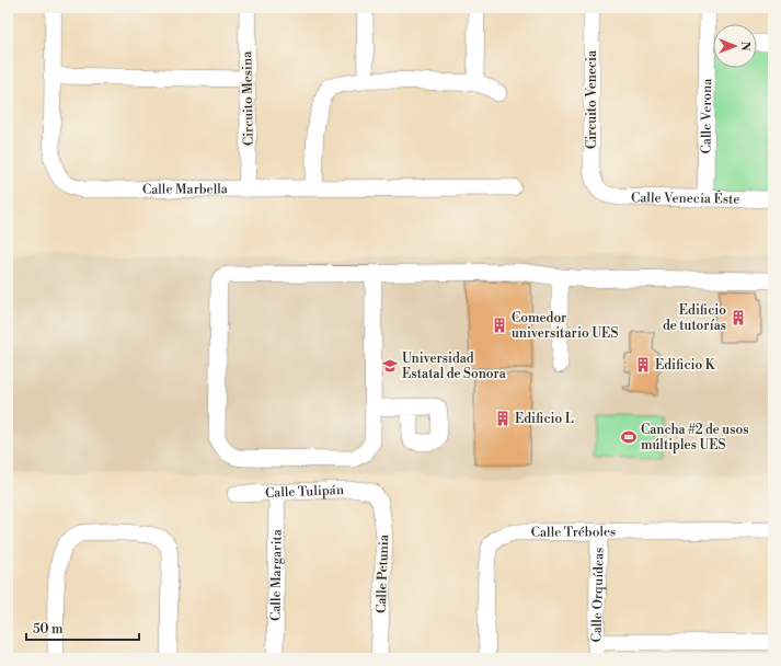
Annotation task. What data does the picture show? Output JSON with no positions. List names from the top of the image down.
{
  "streets": {
    "street": [
      "Circuito Mesina",
      "Circuito Venecia",
      "Calle Verona",
      "Calle Marbella",
      "Calle Venecia Éste",
      "Calle Tulipán",
      "Calle Tréboles",
      "Calle Petunia",
      "Calle Margarita",
      "Calle Orquídeas"
    ]
  },
  "crossings": [
    ["Circuito Mesina", "Calle Marbella"],
    ["Circuito Venecia", "Calle Venecia Éste"],
    ["Calle Verona", "Calle Venecia Éste"],
    ["Calle Tulipán", "Calle Petunia"],
    ["Calle Tulipán", "Calle Margarita"],
    ["Calle Tréboles", "Calle Orquídeas"]
  ],
  "places": {
    "building": [
      "Edificio de tutorías",
      "Comedor universitario UES",
      "Edificio K",
      "Edificio L"
    ],
    "school or university": ["Universidad Estatal de Sonora"],
    "sports": ["Cancha #2 de usos múltiples UES"]
  },
  "scale_bar": "50 m",
  "north": "right"
}
